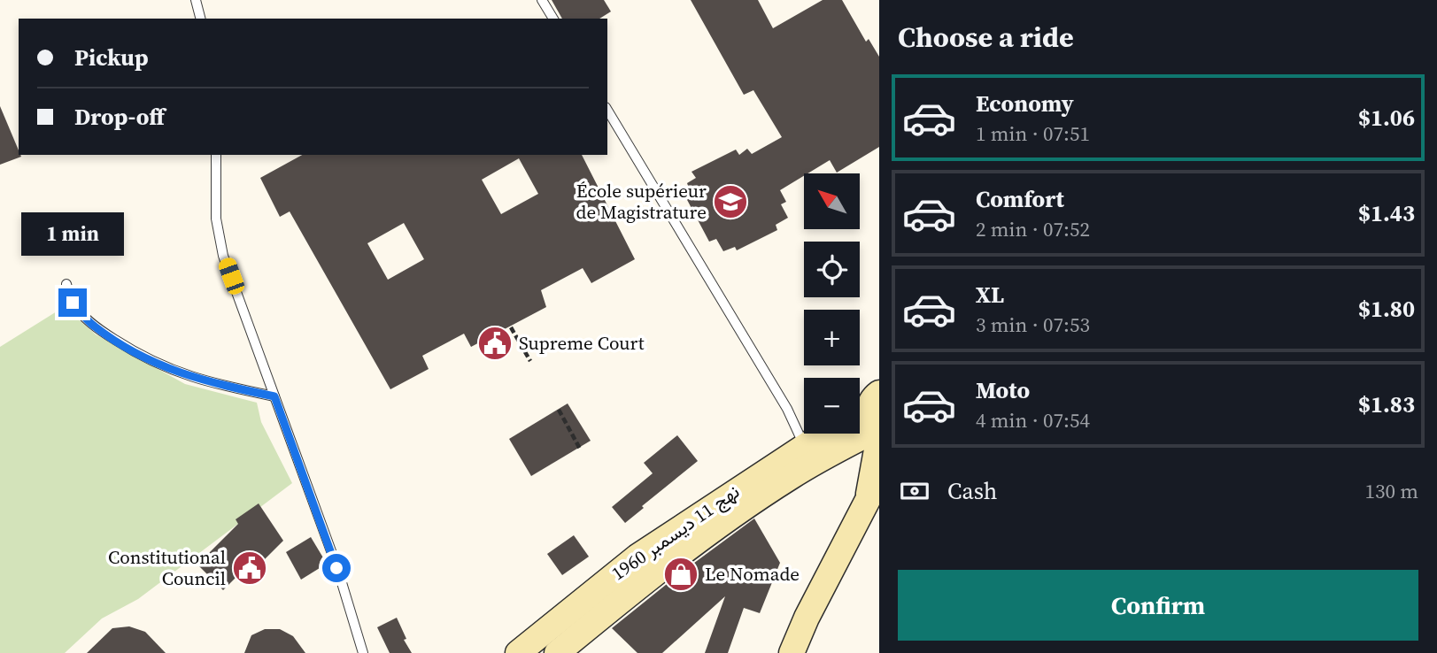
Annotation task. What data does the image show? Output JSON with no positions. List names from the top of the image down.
{
  "streets": {
    "main road": ["نهج 11 ديسمبر 1960"]
  },
  "places": {
    "school or university": ["École supérieur de Magistrature"],
    "public building": ["Supreme Court", "Constitutional Council"],
    "shop": ["Le Nomade"]
  },
  "north": "top left",
  "page": {
    "heading": "Choose a ride",
    "banner": ["Pickup", "Drop-off"],
    "list": [
      {
        "name": "Economy",
        "note": "1 min · 07:51",
        "value": "$1.06"
      },
      {
        "name": "Comfort",
        "note": "2 min · 07:52",
        "value": "$1.43"
      },
      {
        "name": "XL",
        "note": "3 min · 07:53",
        "value": "$1.80"
      },
      {
        "name": "Moto",
        "note": "4 min · 07:54",
        "value": "$1.83"
      }
    ],
    "map_buttons": ["+", "−"],
    "bubble": "1 min",
    "pay": ["Cash", "130 m"],
    "buttons": "Confirm"
  }
}
